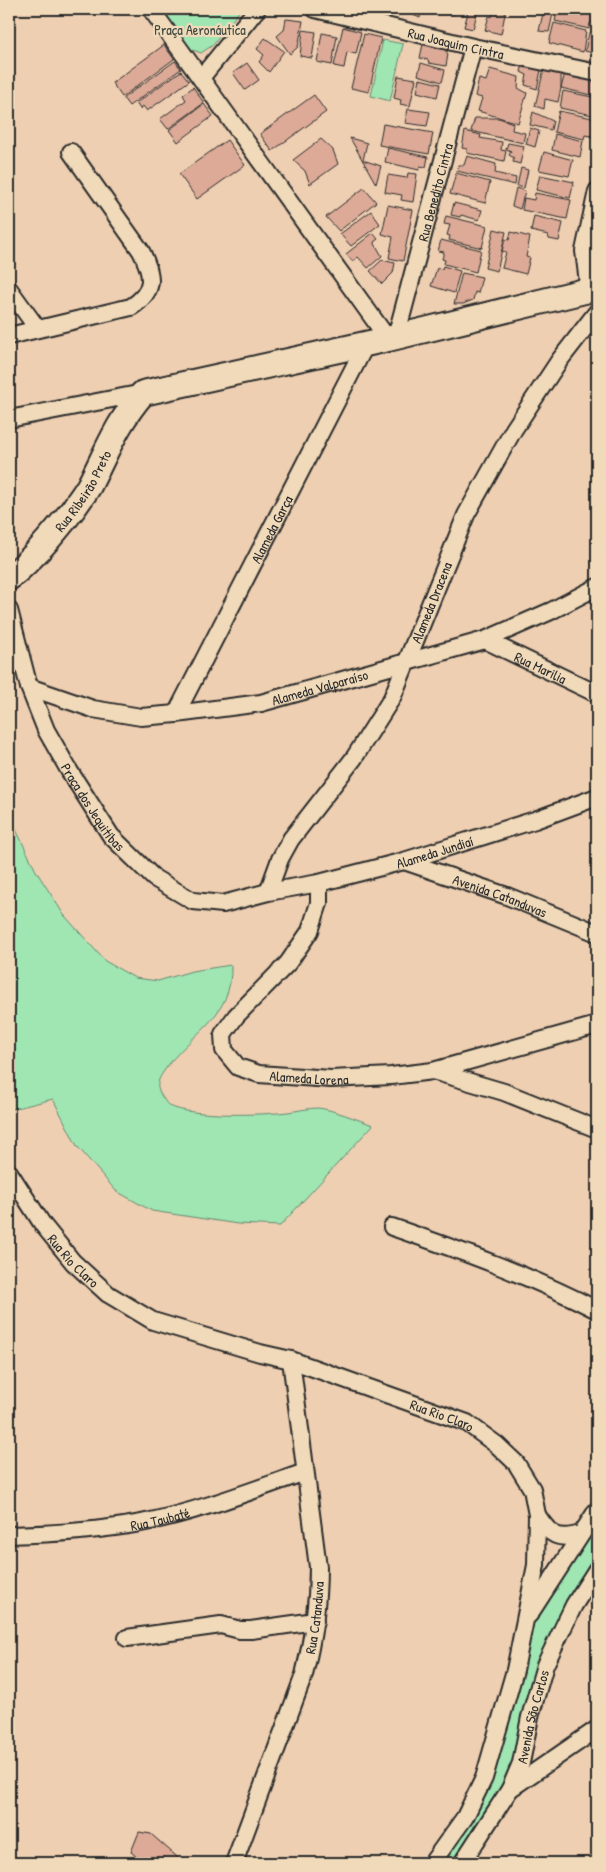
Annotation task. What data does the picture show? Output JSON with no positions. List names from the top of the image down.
{
  "streets": {
    "main road": ["Rua Ribeirão Preto"],
    "street": [
      "Rua Joaquim Cintra",
      "Rua Benedito Cintra",
      "Alameda Garça",
      "Alameda Dracena",
      "Rua Marilia",
      "Alameda Valparaíso",
      "Praça dos Jequitibas",
      "Alameda Jundiaí",
      "Avenida Catanduvas",
      "Alameda Lorena",
      "Rua Rio Claro",
      "Rua Taubaté",
      "Rua Catanduva",
      "Avenida São Carlos"
    ]
  },
  "crossings": [
    ["Rua Joaquim Cintra", "Rua Benedito Cintra"],
    ["Alameda Garça", "Alameda Valparaíso"],
    ["Alameda Dracena", "Alameda Valparaíso"],
    ["Alameda Dracena", "Praça dos Jequitibas"],
    ["Alameda Dracena", "Alameda Jundiaí"],
    ["Rua Marilia", "Alameda Valparaíso"],
    ["Alameda Valparaíso", "Praça dos Jequitibas"],
    ["Praça dos Jequitibas", "Alameda Jundiaí"],
    ["Alameda Jundiaí", "Avenida Catanduvas"],
    ["Alameda Jundiaí", "Alameda Lorena"],
    ["Rua Rio Claro", "Rua Catanduva"],
    ["Rua Taubaté", "Rua Catanduva"]
  ],
  "parks": ["Praça Aeronáutica"]
}
